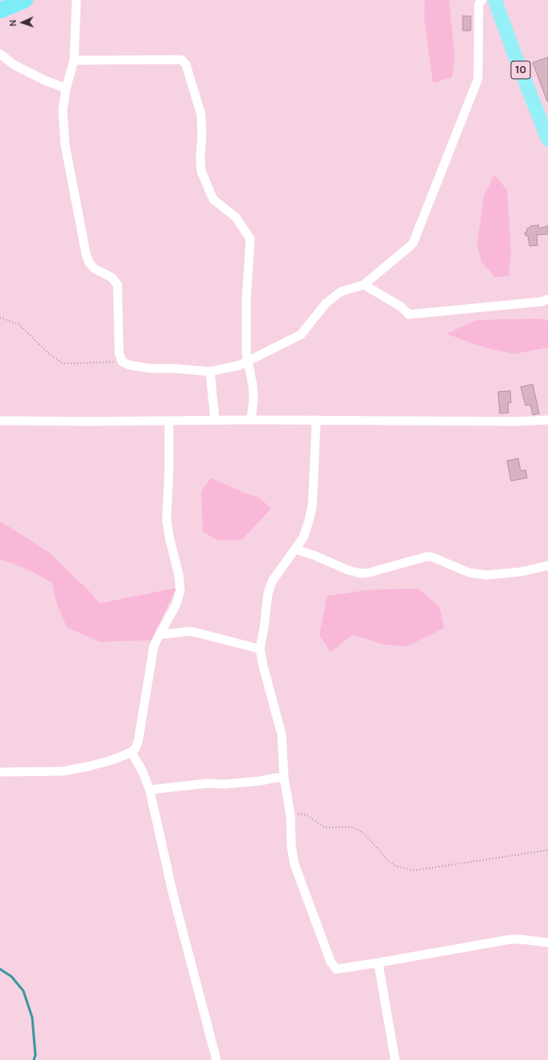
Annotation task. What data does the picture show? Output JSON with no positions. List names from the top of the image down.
{
  "streets": {
    "highway": ["10"]
  },
  "north": "left"
}
